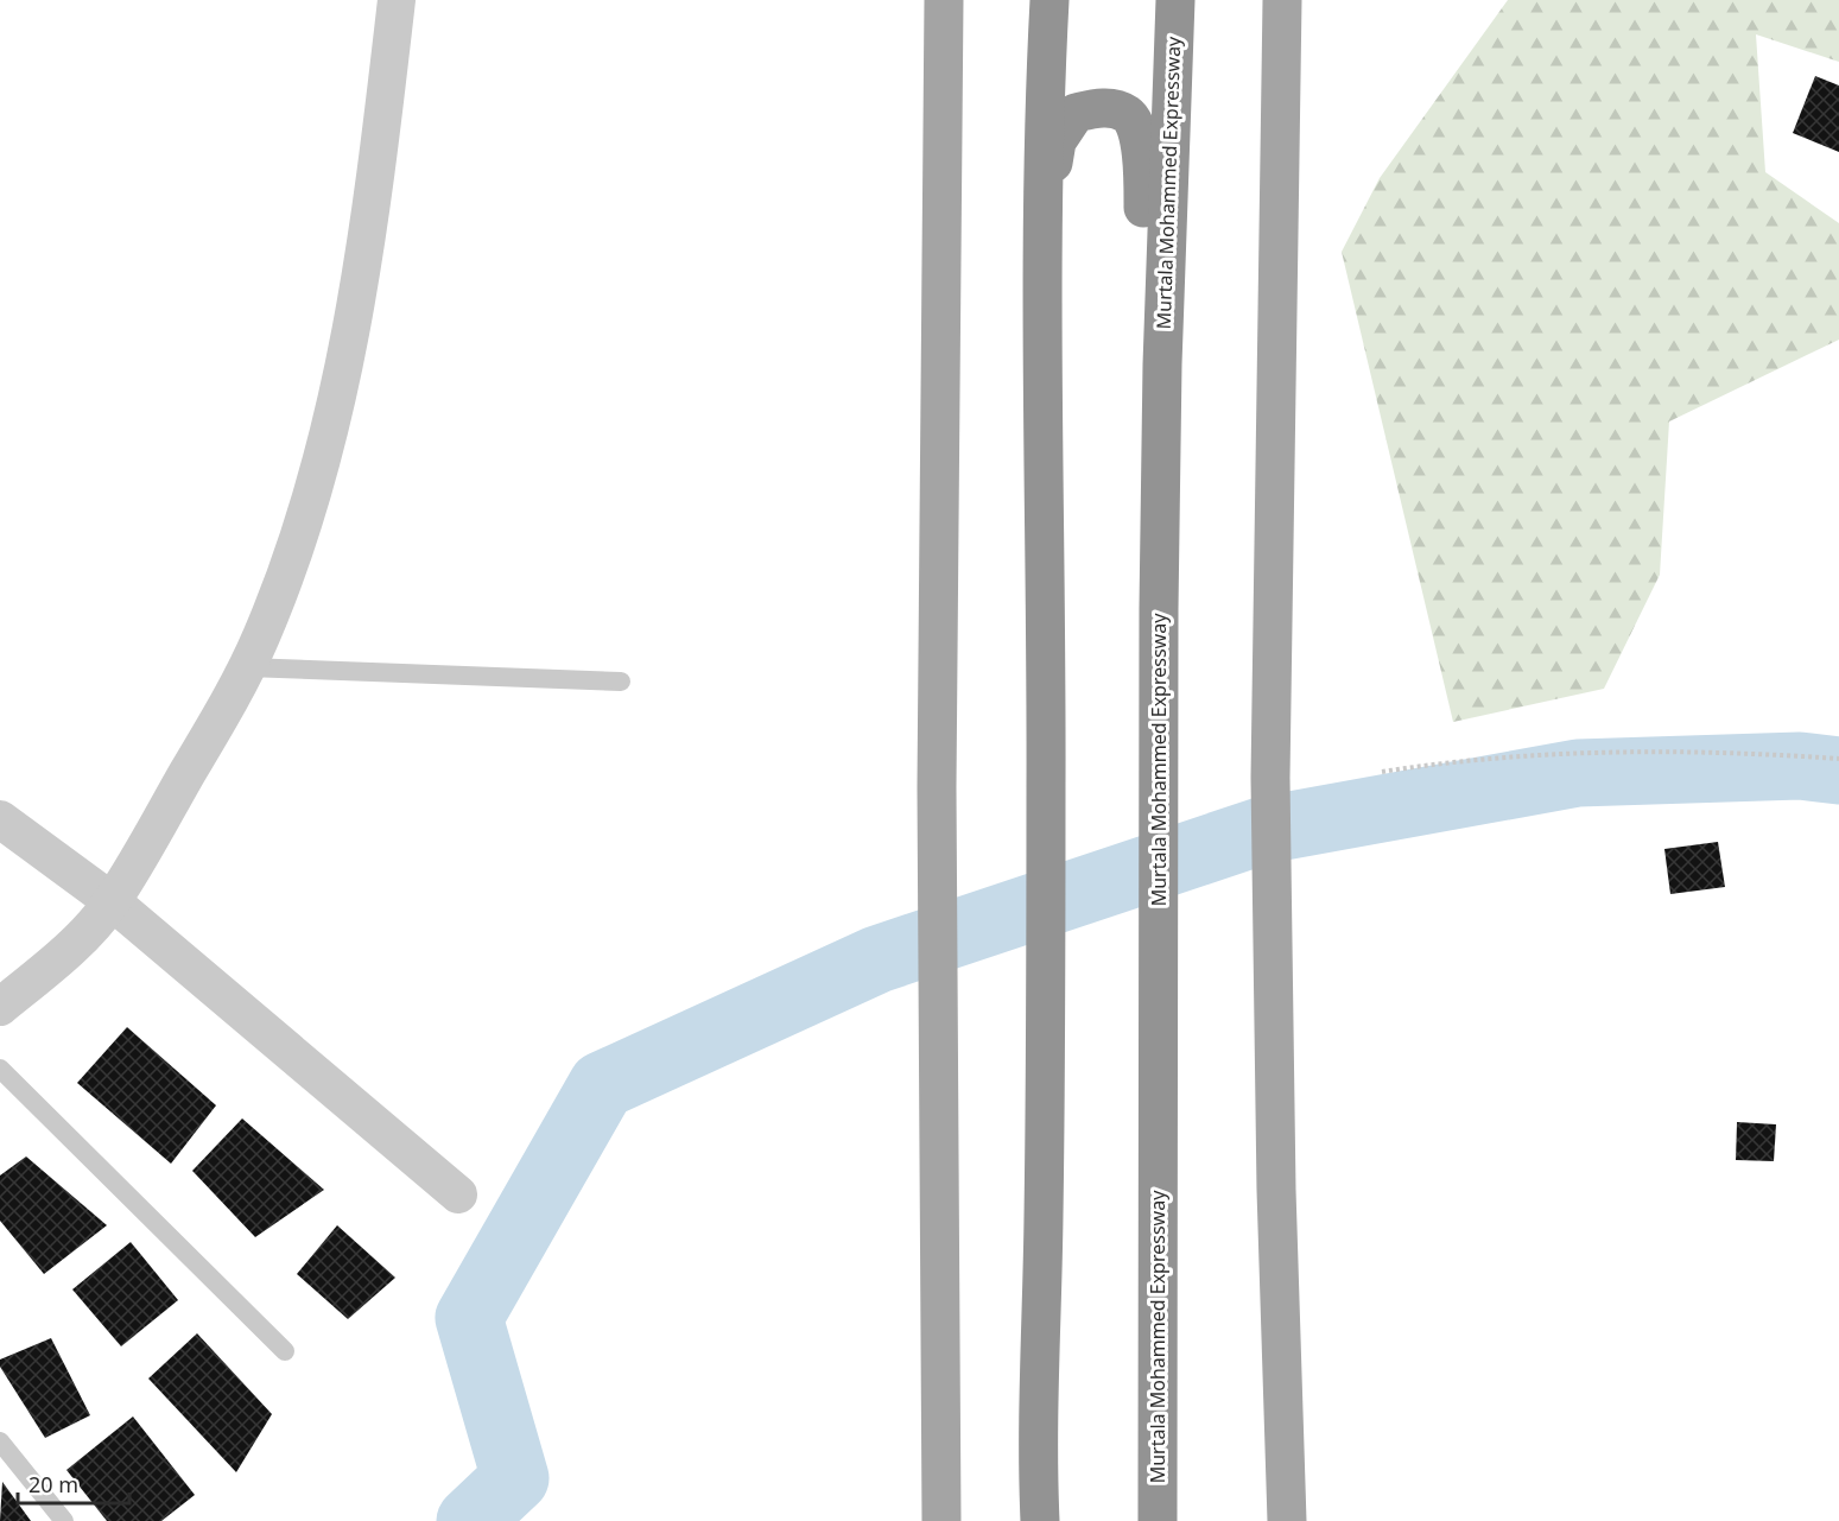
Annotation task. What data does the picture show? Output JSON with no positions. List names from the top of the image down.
{
  "streets": {
    "highway": ["Murtala Mohammed Expressway"]
  },
  "scale_bar": "20 m"
}
